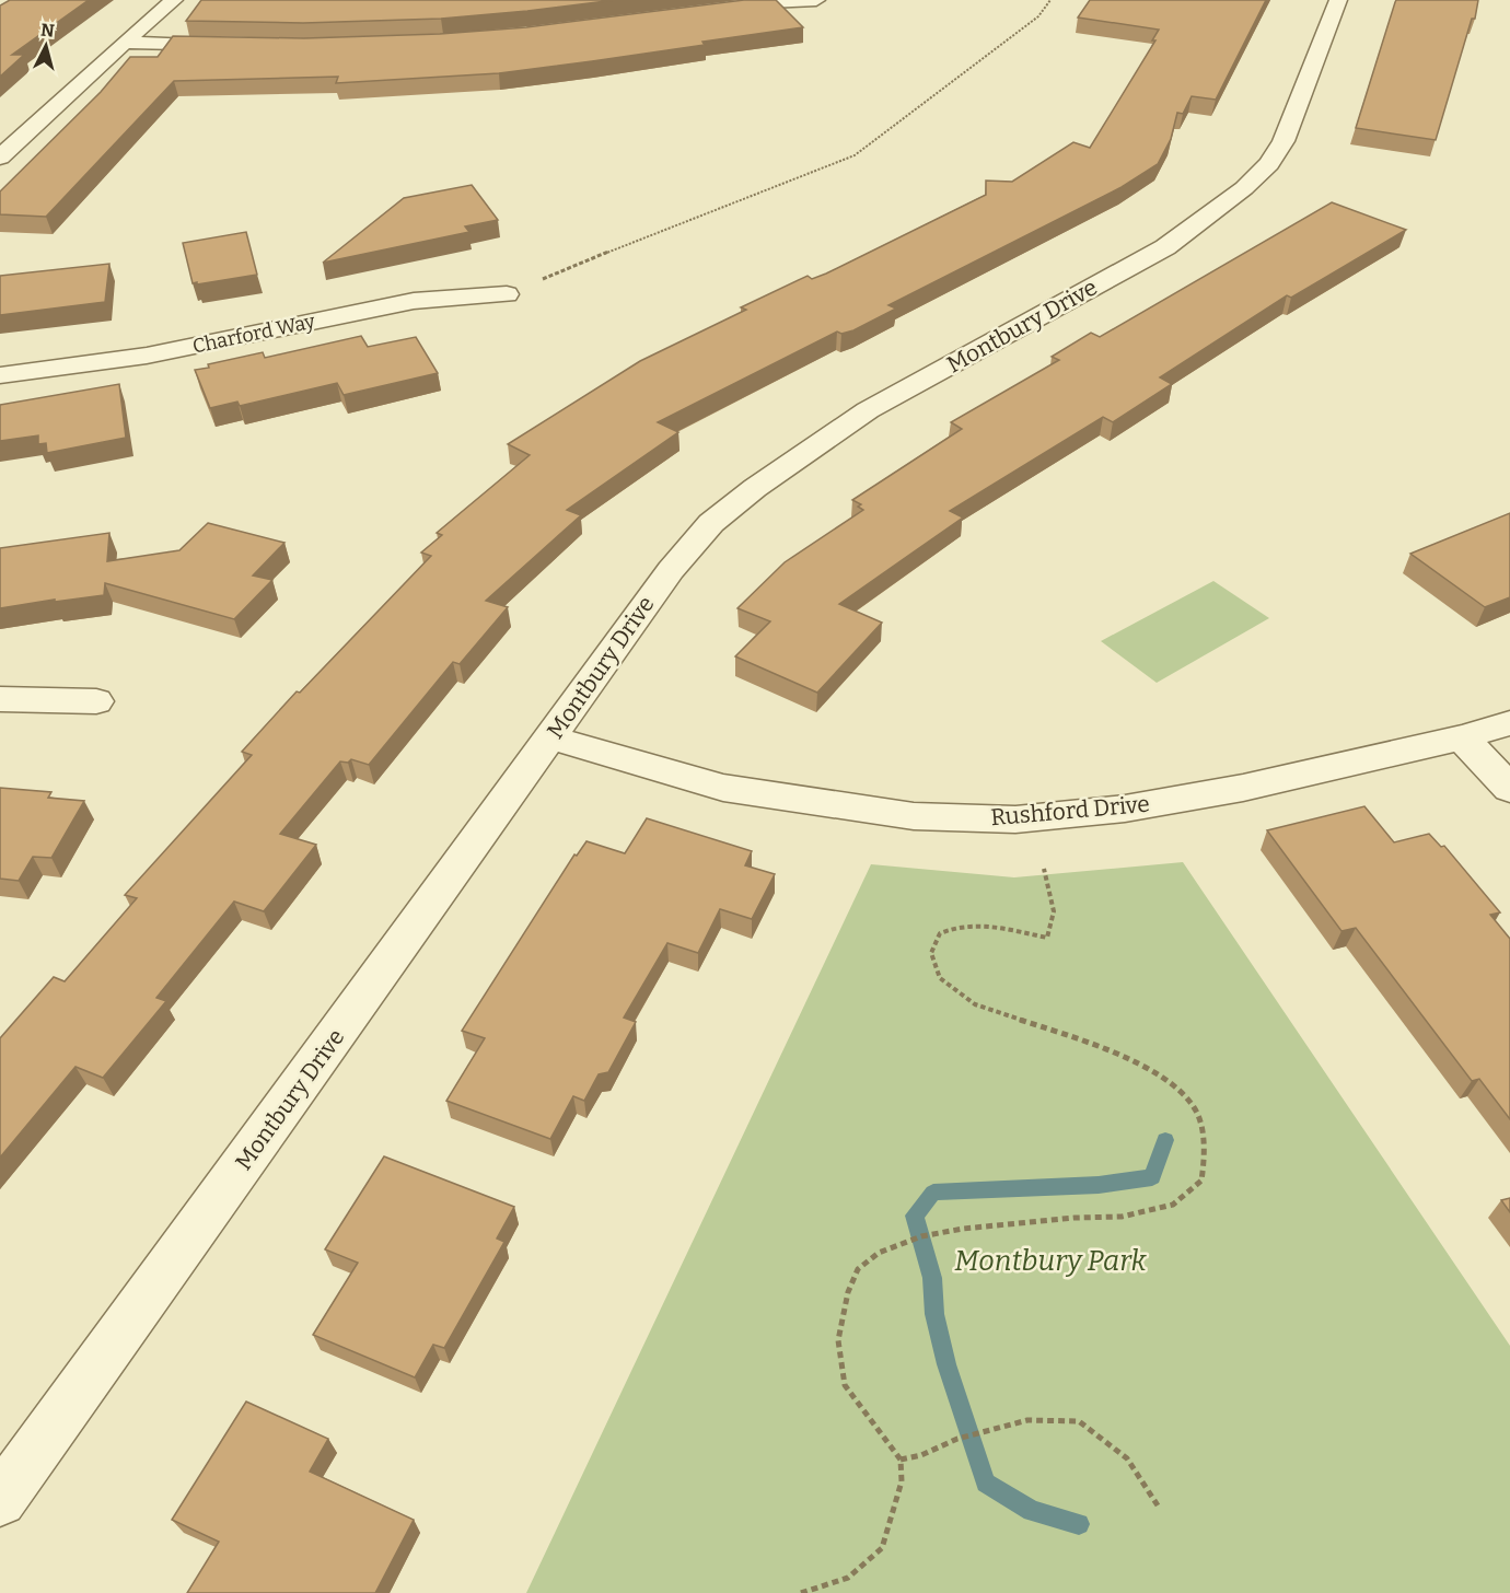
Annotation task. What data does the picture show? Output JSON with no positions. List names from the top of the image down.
{
  "streets": {
    "street": ["Montbury Drive", "Charford Way", "Rushford Drive"]
  },
  "crossings": [
    ["Montbury Drive", "Rushford Drive"]
  ],
  "parks": ["Montbury Park"],
  "north": "top"
}
